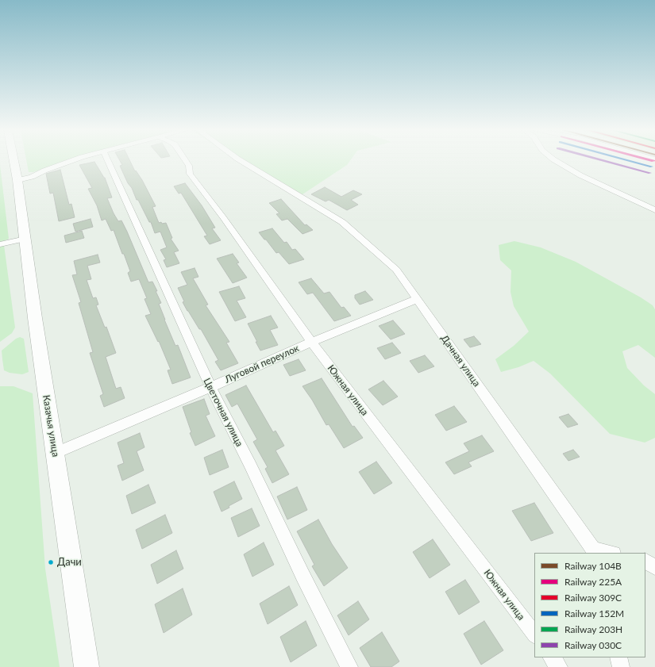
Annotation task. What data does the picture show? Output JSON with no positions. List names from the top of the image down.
{
  "streets": {
    "main road": ["Казачья улица"],
    "street": [
      "Дачная улица",
      "Луговой переулок",
      "Южная улица",
      "Цветочная улица"
    ]
  },
  "crossings": [
    ["Дачная улица", "Луговой переулок"],
    ["Луговой переулок", "Южная улица"],
    ["Луговой переулок", "Цветочная улица"],
    ["Луговой переулок", "Казачья улица"]
  ],
  "places": ["Дачи"],
  "lines": ["rail line 152М", "rail line 030C"],
  "legend": [
    "Railway 104В",
    "Railway 225А",
    "Railway 309С",
    "Railway 152М",
    "Railway 203Н",
    "Railway 030C"
  ]
}
